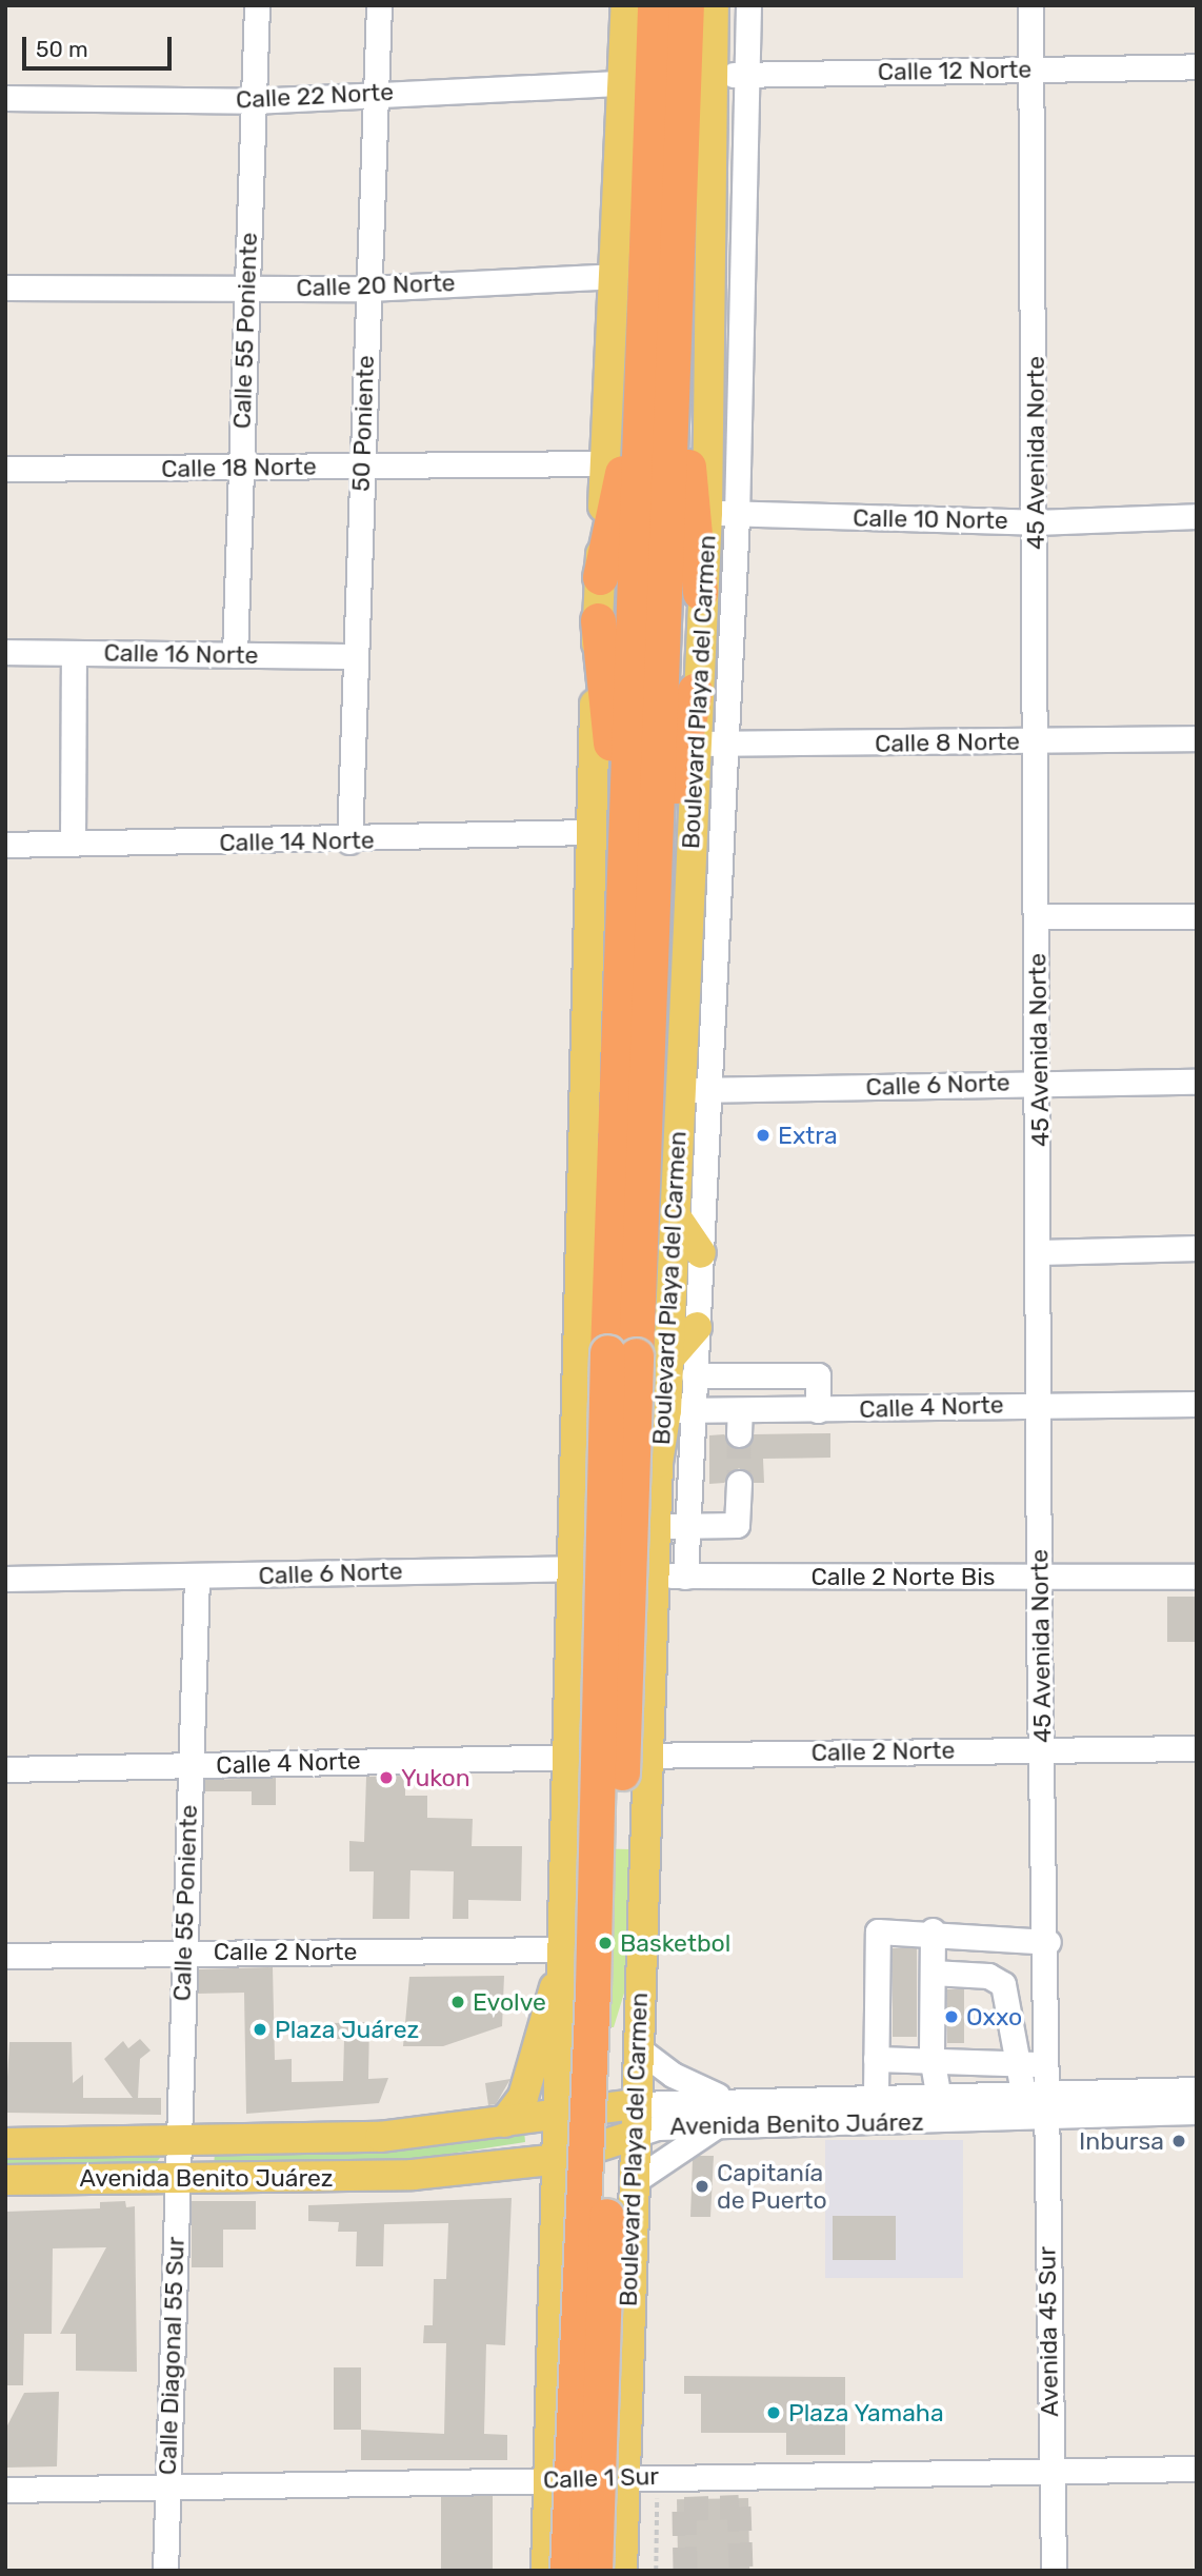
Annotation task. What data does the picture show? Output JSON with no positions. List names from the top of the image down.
{
  "streets": {
    "main road": ["Boulevard Playa del Carmen", "Avenida Benito Juárez"],
    "street": [
      "Calle 12 Norte",
      "Calle 22 Norte",
      "Calle 20 Norte",
      "Calle 55 Poniente",
      "50 Poniente",
      "45 Avenida Norte",
      "Calle 18 Norte",
      "Calle 10 Norte",
      "Calle 16 Norte",
      "Calle 8 Norte",
      "Calle 14 Norte",
      "Calle 6 Norte",
      "Calle 4 Norte",
      "Calle 2 Norte Bis",
      "Calle 2 Norte",
      "Avenida 45 Sur",
      "Calle Diagonal 55 Sur",
      "Calle 1 Sur"
    ]
  },
  "crossings": [
    ["Calle 12 Norte", "45 Avenida Norte"],
    ["Calle 12 Norte", "Boulevard Playa del Carmen"],
    ["Calle 22 Norte", "Calle 55 Poniente"],
    ["Calle 22 Norte", "50 Poniente"],
    ["Calle 20 Norte", "Calle 55 Poniente"],
    ["Calle 20 Norte", "50 Poniente"],
    ["Calle 55 Poniente", "Calle 18 Norte"],
    ["Calle 55 Poniente", "Calle 16 Norte"],
    ["Calle 55 Poniente", "Calle 6 Norte"],
    ["Calle 55 Poniente", "Calle 4 Norte"],
    ["Calle 55 Poniente", "Calle 2 Norte"],
    ["Calle 55 Poniente", "Avenida Benito Juárez"],
    ["Calle 55 Poniente", "Calle Diagonal 55 Sur"],
    ["50 Poniente", "Calle 18 Norte"],
    ["50 Poniente", "Calle 16 Norte"],
    ["50 Poniente", "Calle 14 Norte"],
    ["45 Avenida Norte", "Calle 10 Norte"],
    ["45 Avenida Norte", "Calle 8 Norte"],
    ["45 Avenida Norte", "Calle 6 Norte"],
    ["45 Avenida Norte", "Calle 4 Norte"],
    ["45 Avenida Norte", "Calle 2 Norte Bis"],
    ["45 Avenida Norte", "Calle 2 Norte"],
    ["45 Avenida Norte", "Avenida Benito Juárez"],
    ["45 Avenida Norte", "Avenida 45 Sur"],
    ["Calle 10 Norte", "Boulevard Playa del Carmen"],
    ["Boulevard Playa del Carmen", "Calle 8 Norte"],
    ["Boulevard Playa del Carmen", "Calle 6 Norte"],
    ["Boulevard Playa del Carmen", "Calle 4 Norte"],
    ["Boulevard Playa del Carmen", "Calle 2 Norte Bis"],
    ["Boulevard Playa del Carmen", "Calle 2 Norte"],
    ["Boulevard Playa del Carmen", "Avenida Benito Juárez"],
    ["Boulevard Playa del Carmen", "Calle 1 Sur"],
    ["Calle 6 Norte", "Calle 2 Norte Bis"],
    ["Calle 4 Norte", "Calle 2 Norte"],
    ["Avenida Benito Juárez", "Avenida 45 Sur"],
    ["Avenida Benito Juárez", "Calle Diagonal 55 Sur"],
    ["Avenida 45 Sur", "Calle 1 Sur"],
    ["Calle Diagonal 55 Sur", "Calle 1 Sur"]
  ],
  "places": [
    "Extra",
    "Yukon",
    "Basketbol",
    "Evolve",
    "Oxxo",
    "Plaza Juárez",
    "Inbursa",
    "Capitanía de Puerto",
    "Plaza Yamaha"
  ],
  "scale_bar": "50 m"
}
